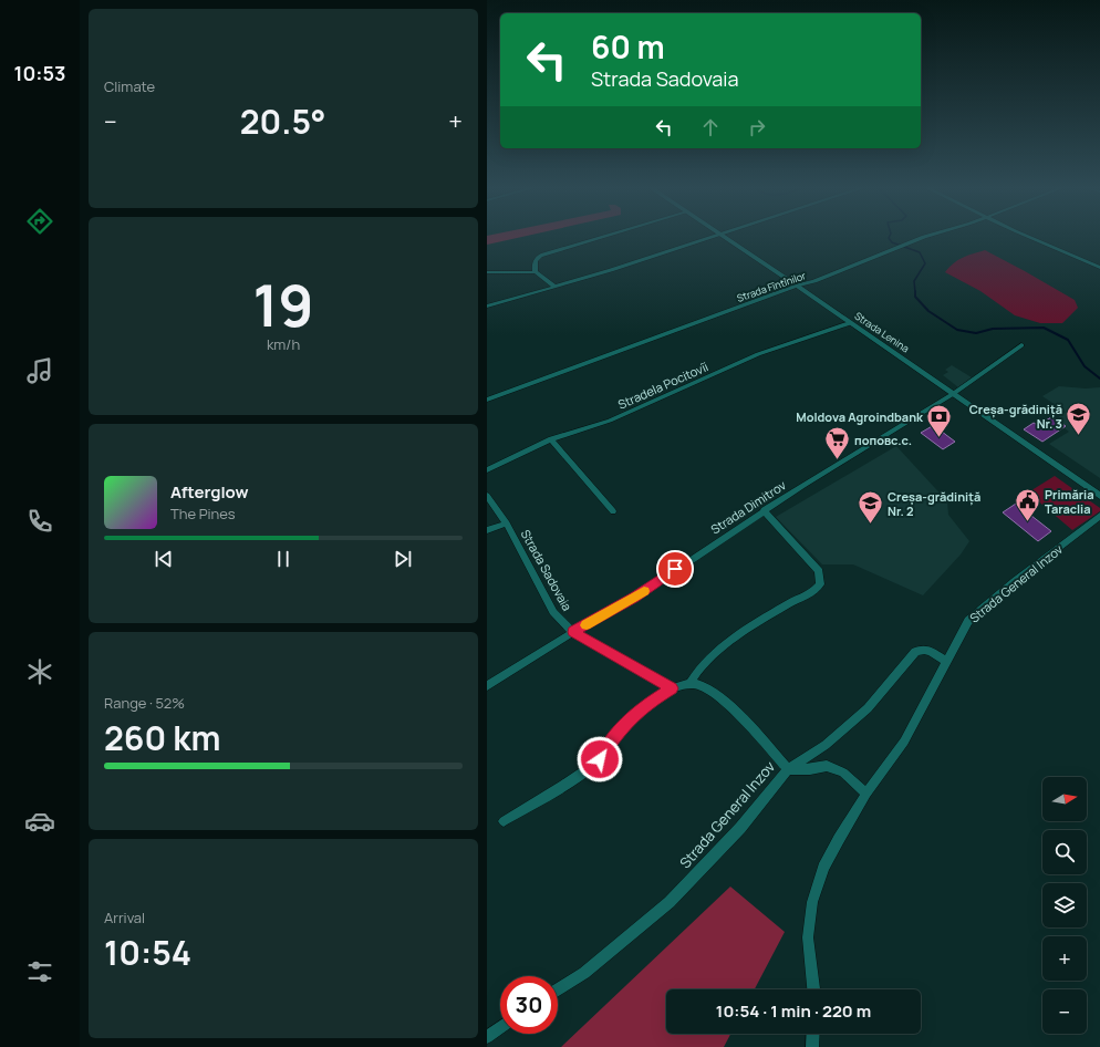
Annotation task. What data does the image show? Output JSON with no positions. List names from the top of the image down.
{
  "streets": {
    "street": [
      "Strada Fîntînilor",
      "Strada Lenina",
      "Stradela Pocitovîi",
      "Strada Dimitrov",
      "Strada Sadovaia",
      "Strada General Inzov"
    ]
  },
  "crossings": [
    ["Strada Fîntînilor", "Strada Lenina"],
    ["Strada Lenina", "Stradela Pocitovîi"],
    ["Strada Lenina", "Strada Dimitrov"],
    ["Strada Dimitrov", "Strada Sadovaia"]
  ],
  "places": {
    "school or university": ["Creșa-grădiniță Nr. 3", "Creșa-grădiniță Nr. 2"],
    "bank": ["Moldova Agroindbank"],
    "supermarket": ["поповс.с."],
    "public building": ["Primăria Taraclia"]
  },
  "north": "right",
  "page": {
    "tabs": "10:53",
    "tile": [
      "Climate",
      ["19", "km/h"],
      ["Range · 52%", "260 km"],
      ["Arrival", "10:54"]
    ],
    "turn": ["60 m", "Strada Sadovaia"],
    "heat": ["−", "20.5°", "+"],
    "song": ["Afterglow", "The Pines"],
    "map_buttons": ["+", "−"],
    "limit": "30",
    "trip": "10:54 · 1 min · 220 m"
  }
}
